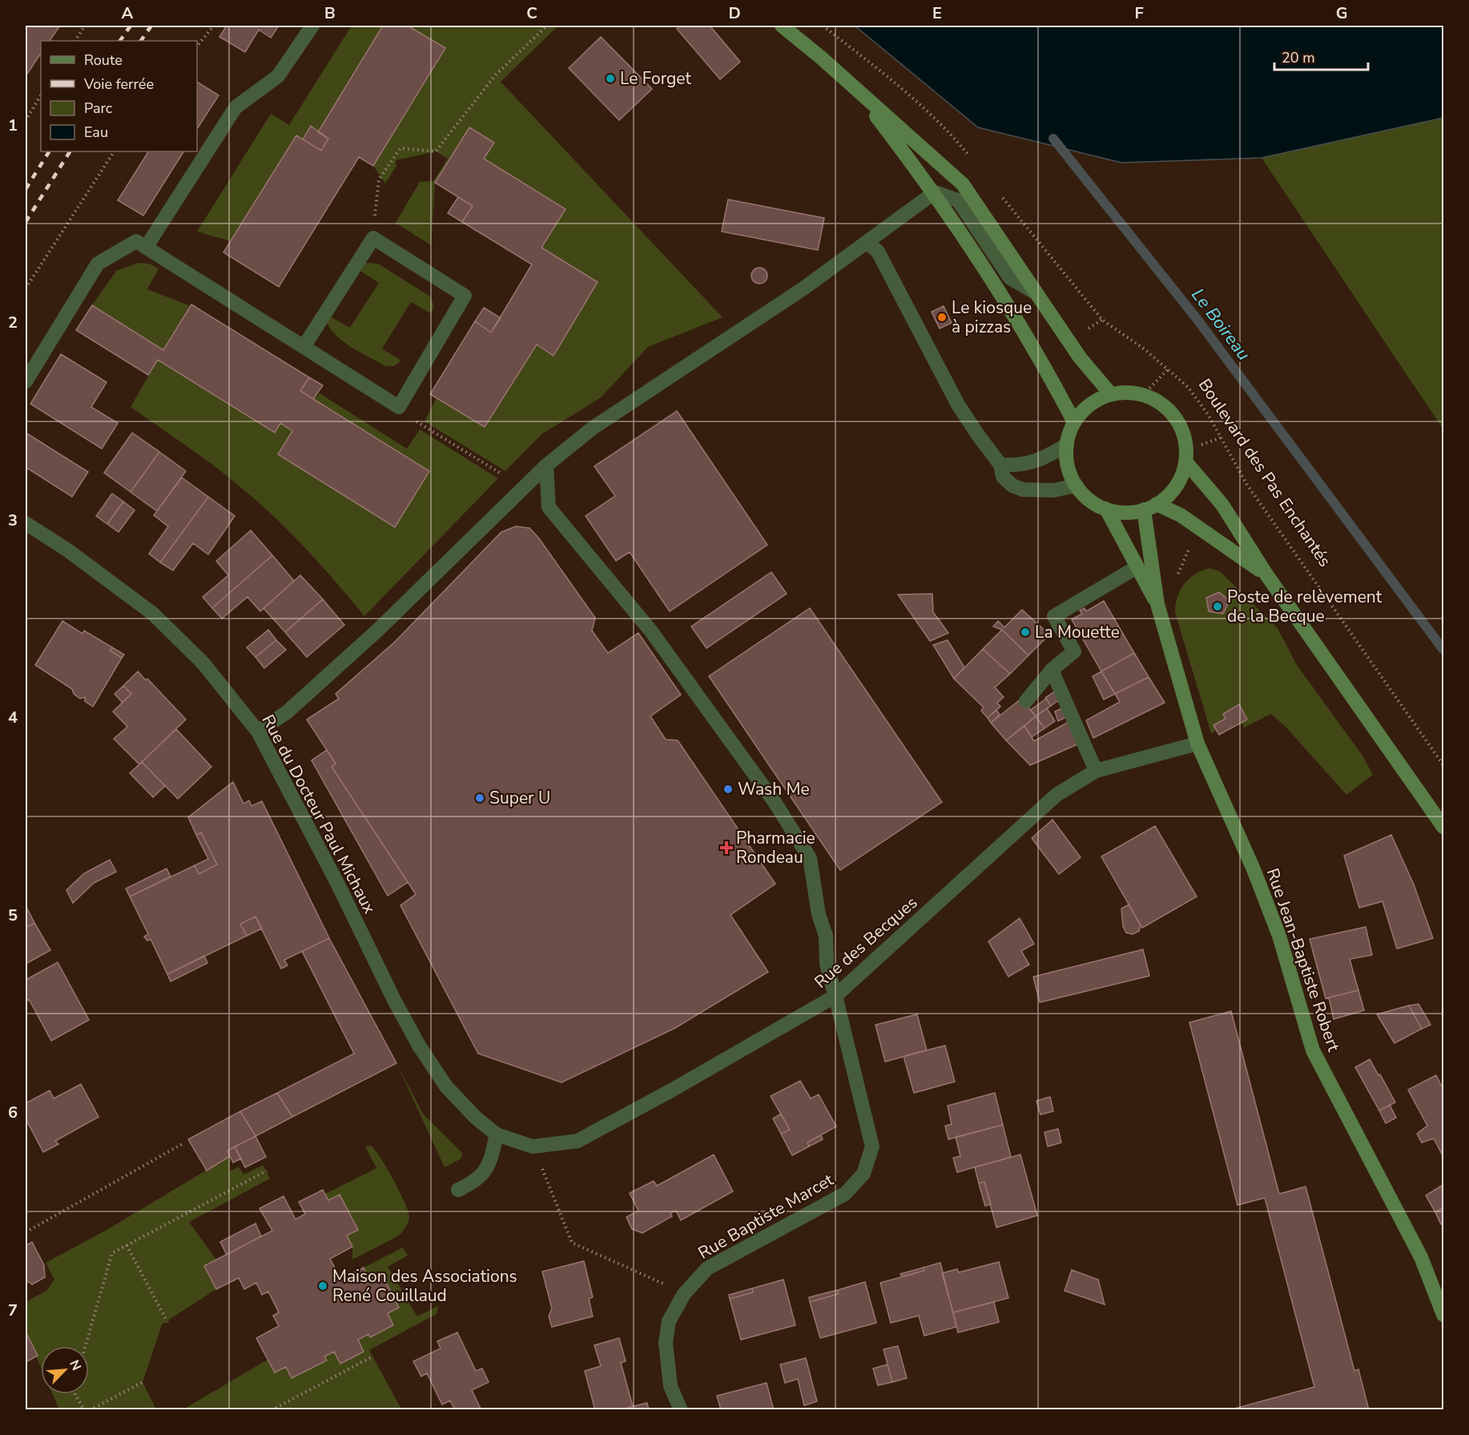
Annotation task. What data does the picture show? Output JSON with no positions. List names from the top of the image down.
{
  "streets": {
    "main road": ["Rue Jean-Baptiste Robert"],
    "street": ["Rue du Docteur Paul Michaux", "Rue des Becques", "Rue Baptiste Marcet"],
    "path": ["Boulevard des Pas Enchantés"]
  },
  "crossings": [
    ["Rue du Docteur Paul Michaux", "Rue des Becques"],
    ["Rue des Becques", "Rue Jean-Baptiste Robert"],
    ["Rue des Becques", "Rue Baptiste Marcet"]
  ],
  "water": ["Le Boireau"],
  "places": {
    "other": [
      "Le Forget",
      "Le kiosque à pizzas",
      "Poste de relèvement de la Becque",
      "La Mouette",
      "Wash Me",
      "Super U",
      "Maison des Associations René Couillaud"
    ],
    "health": ["Pharmacie Rondeau"]
  },
  "legend": [
    "Route",
    "Voie ferrée",
    "Parc",
    "Eau"
  ],
  "scale_bar": "20 m",
  "north": "top right",
  "grid": {
    "columns": [
      "A",
      "B",
      "C",
      "D",
      "E",
      "F",
      "G"
    ],
    "rows": [
      "1",
      "2",
      "3",
      "4",
      "5",
      "6",
      "7"
    ]
  }
}
